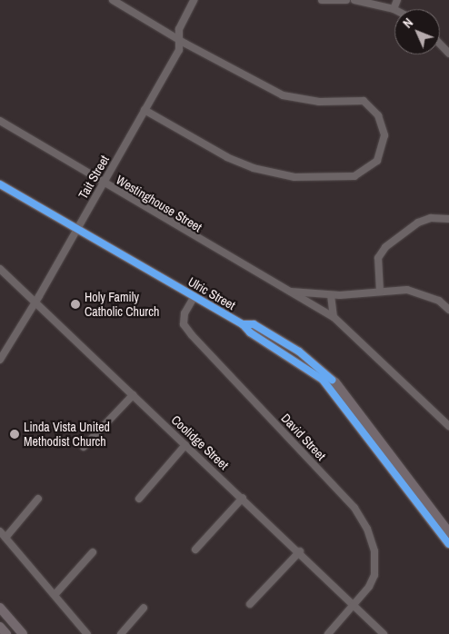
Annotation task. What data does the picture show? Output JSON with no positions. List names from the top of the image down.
{
  "streets": {
    "main road": ["Ulric Street"],
    "street": [
      "Tait Street",
      "Westinghouse Street",
      "David Street",
      "Coolidge Street"
    ]
  },
  "crossings": [
    ["Tait Street", "Westinghouse Street"],
    ["Tait Street", "Ulric Street"],
    ["Tait Street", "Coolidge Street"],
    ["Ulric Street", "David Street"],
    ["David Street", "Coolidge Street"]
  ],
  "places": ["Holy Family Catholic Church", "Linda Vista United Methodist Church"],
  "north": "top left"
}
